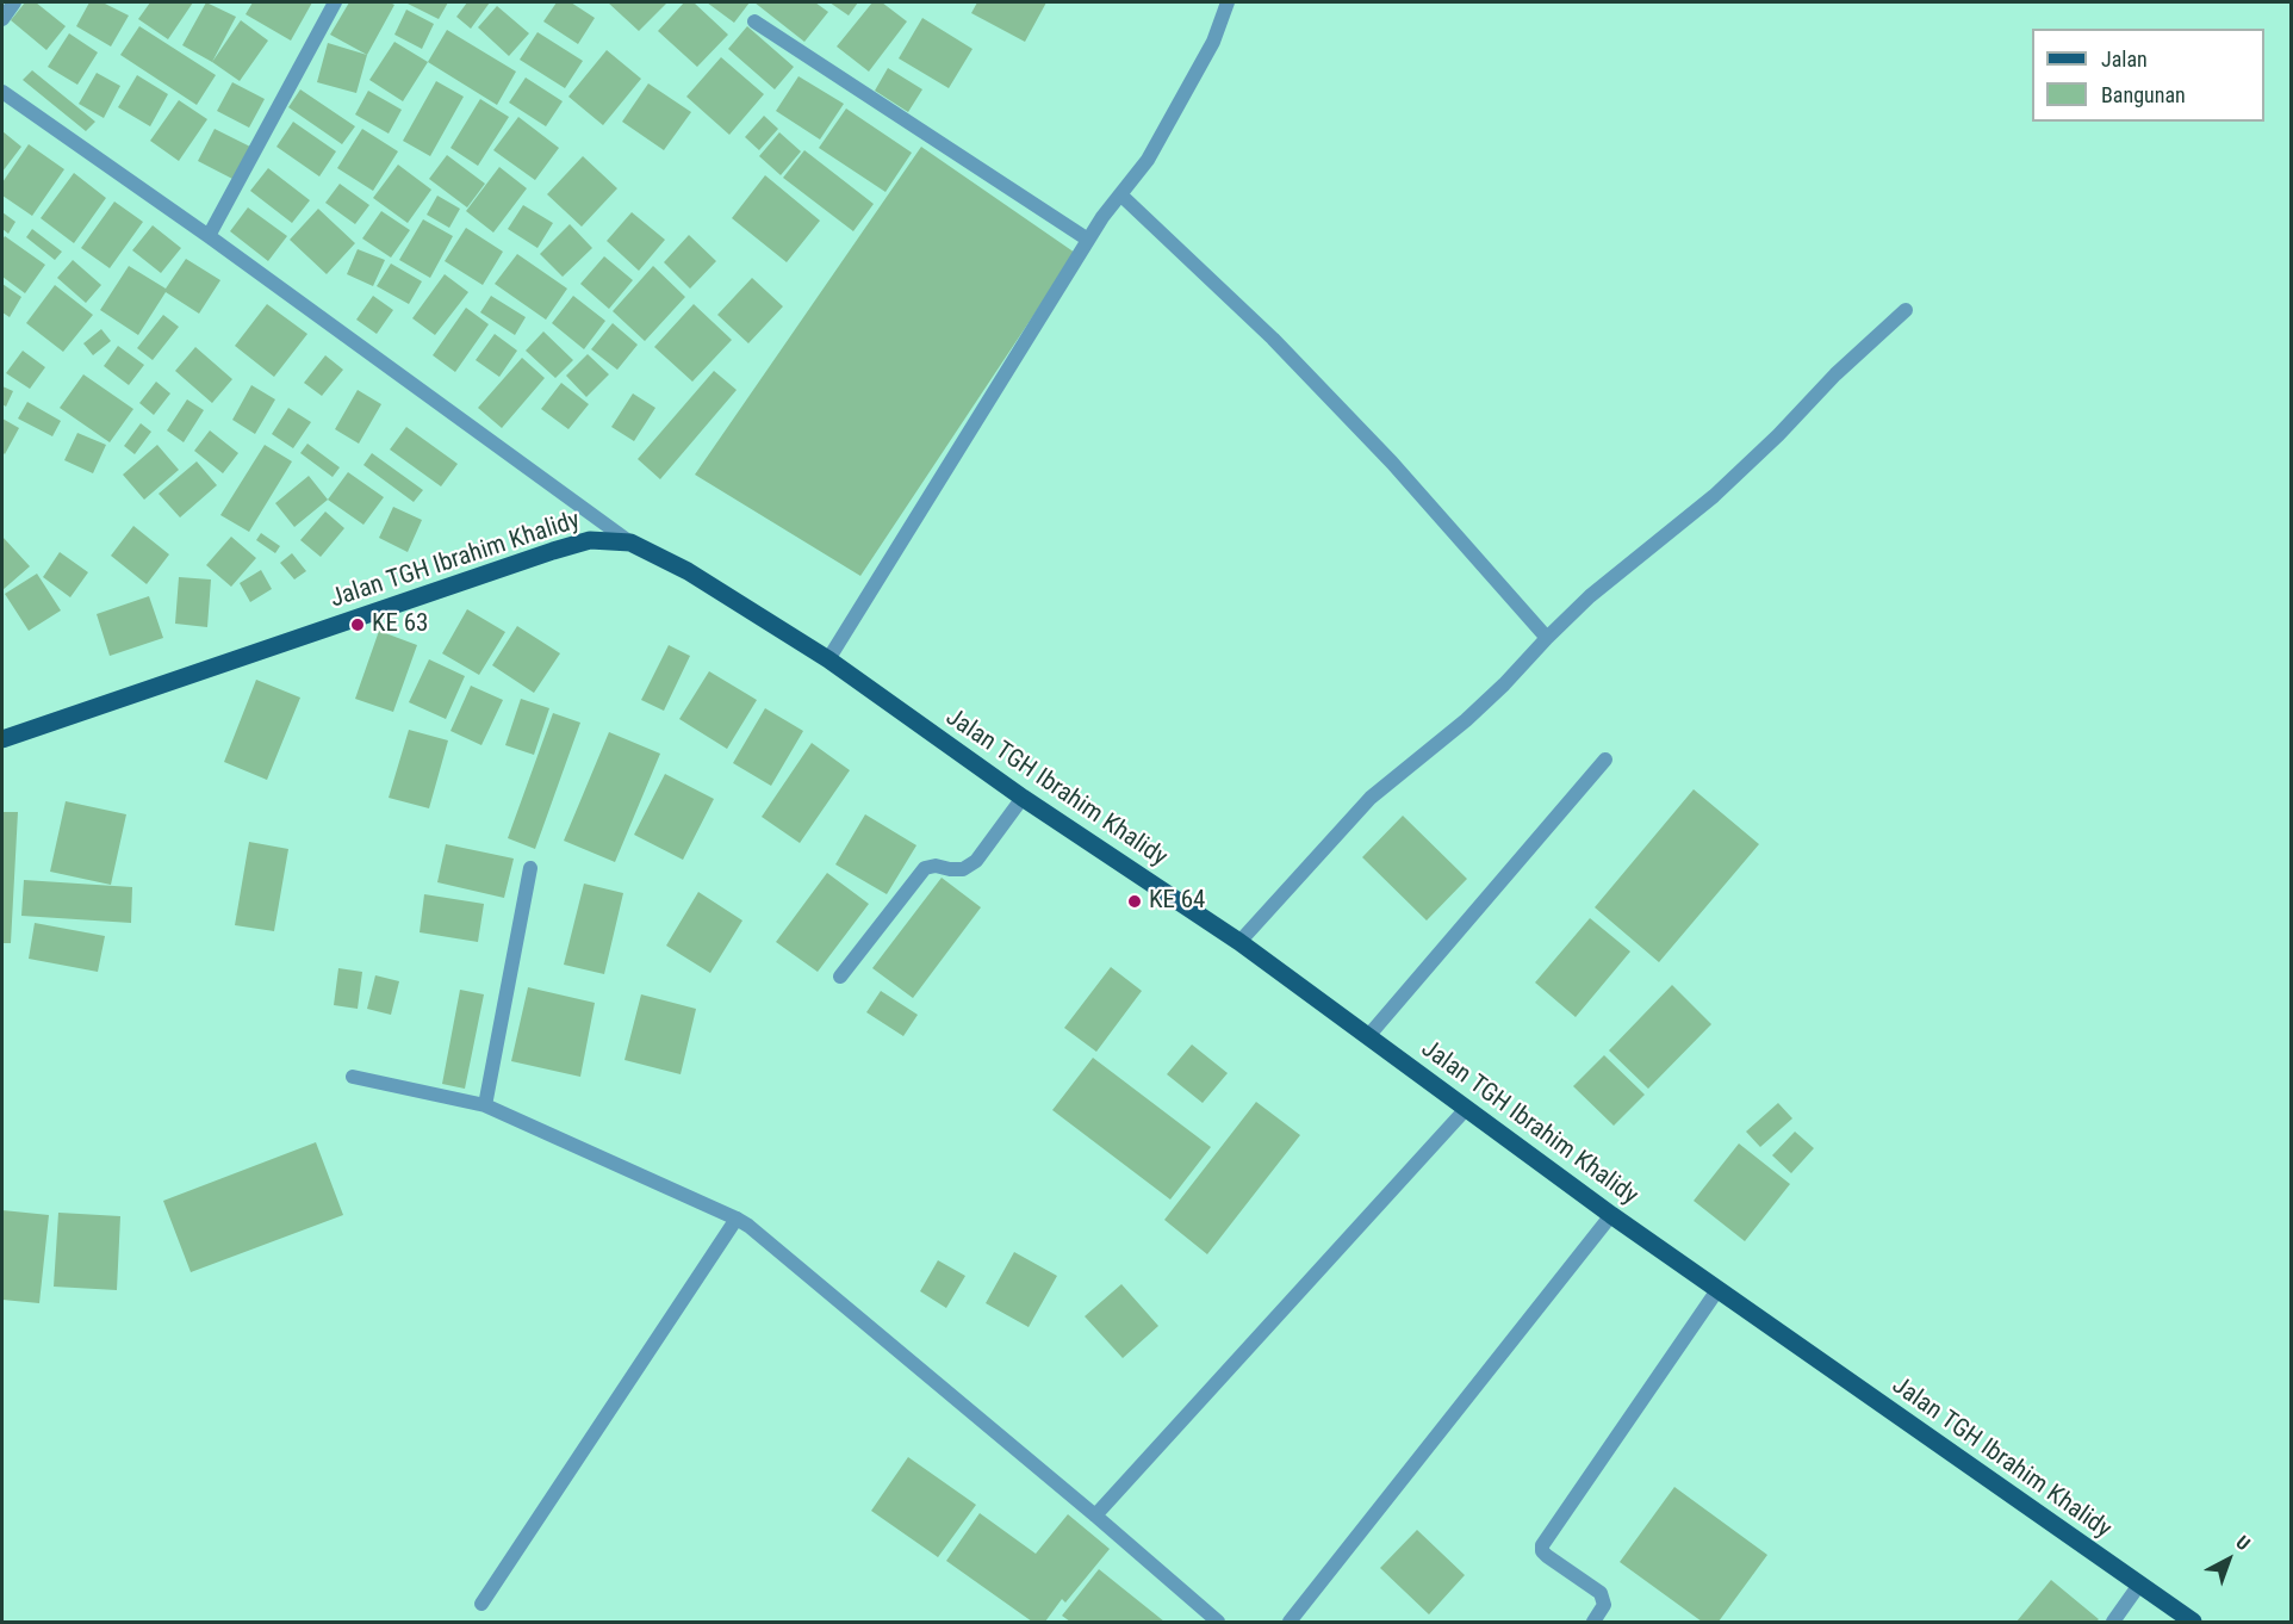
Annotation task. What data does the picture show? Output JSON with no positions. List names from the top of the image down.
{
  "streets": {
    "main road": ["Jalan TGH Ibrahim Khalidy"]
  },
  "places": ["KE 63", "KE 64"],
  "legend": ["Jalan", "Bangunan"],
  "north": "top right"
}
